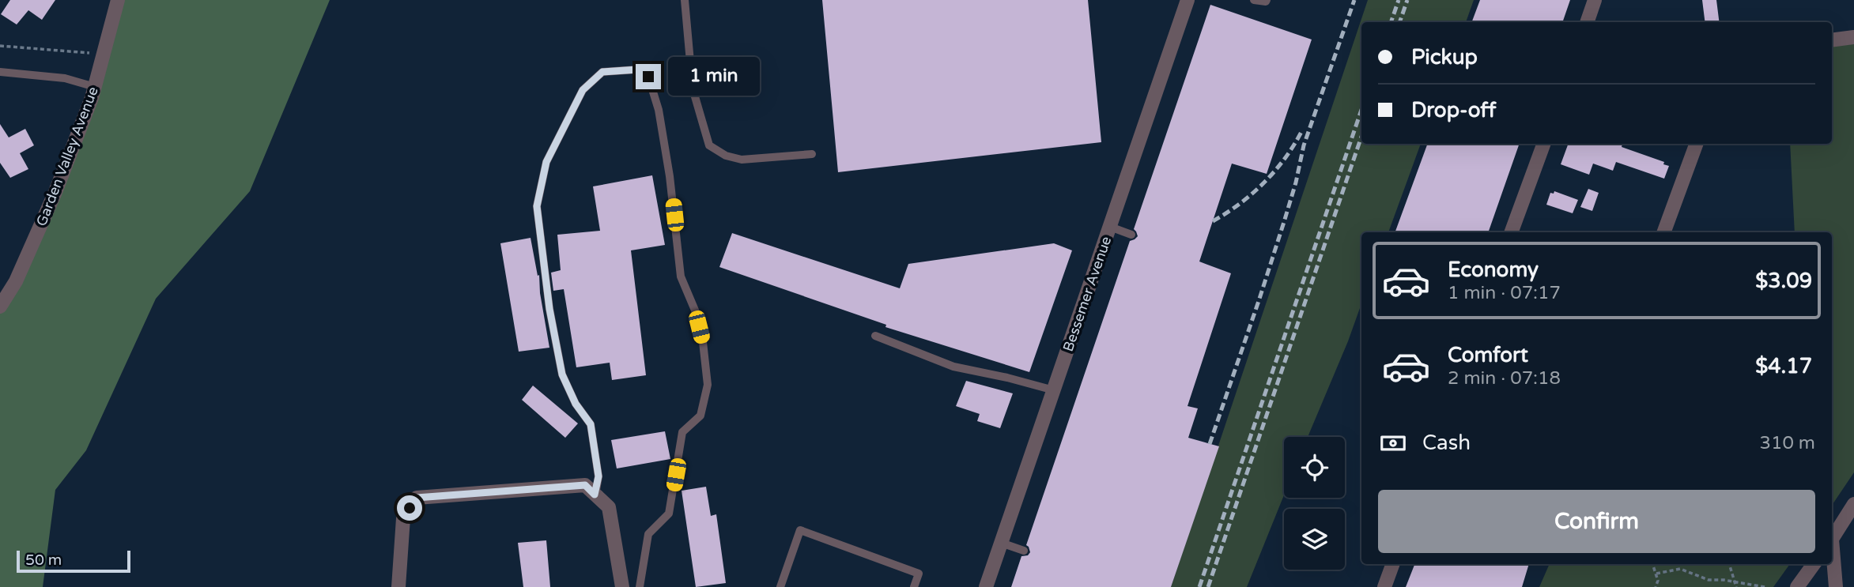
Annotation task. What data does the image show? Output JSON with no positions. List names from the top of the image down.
{
  "streets": {
    "street": ["Garden Valley Avenue", "Bessemer Avenue"]
  },
  "scale_bar": "50 m",
  "page": {
    "banner": ["Pickup", "Drop-off"],
    "bubble": "1 min",
    "list": [
      {
        "name": "Economy",
        "note": "1 min · 07:17",
        "value": "$3.09"
      },
      {
        "name": "Comfort",
        "note": "2 min · 07:18",
        "value": "$4.17"
      }
    ],
    "pay": ["Cash", "310 m"],
    "buttons": "Confirm",
    "scale": "50 m"
  }
}
